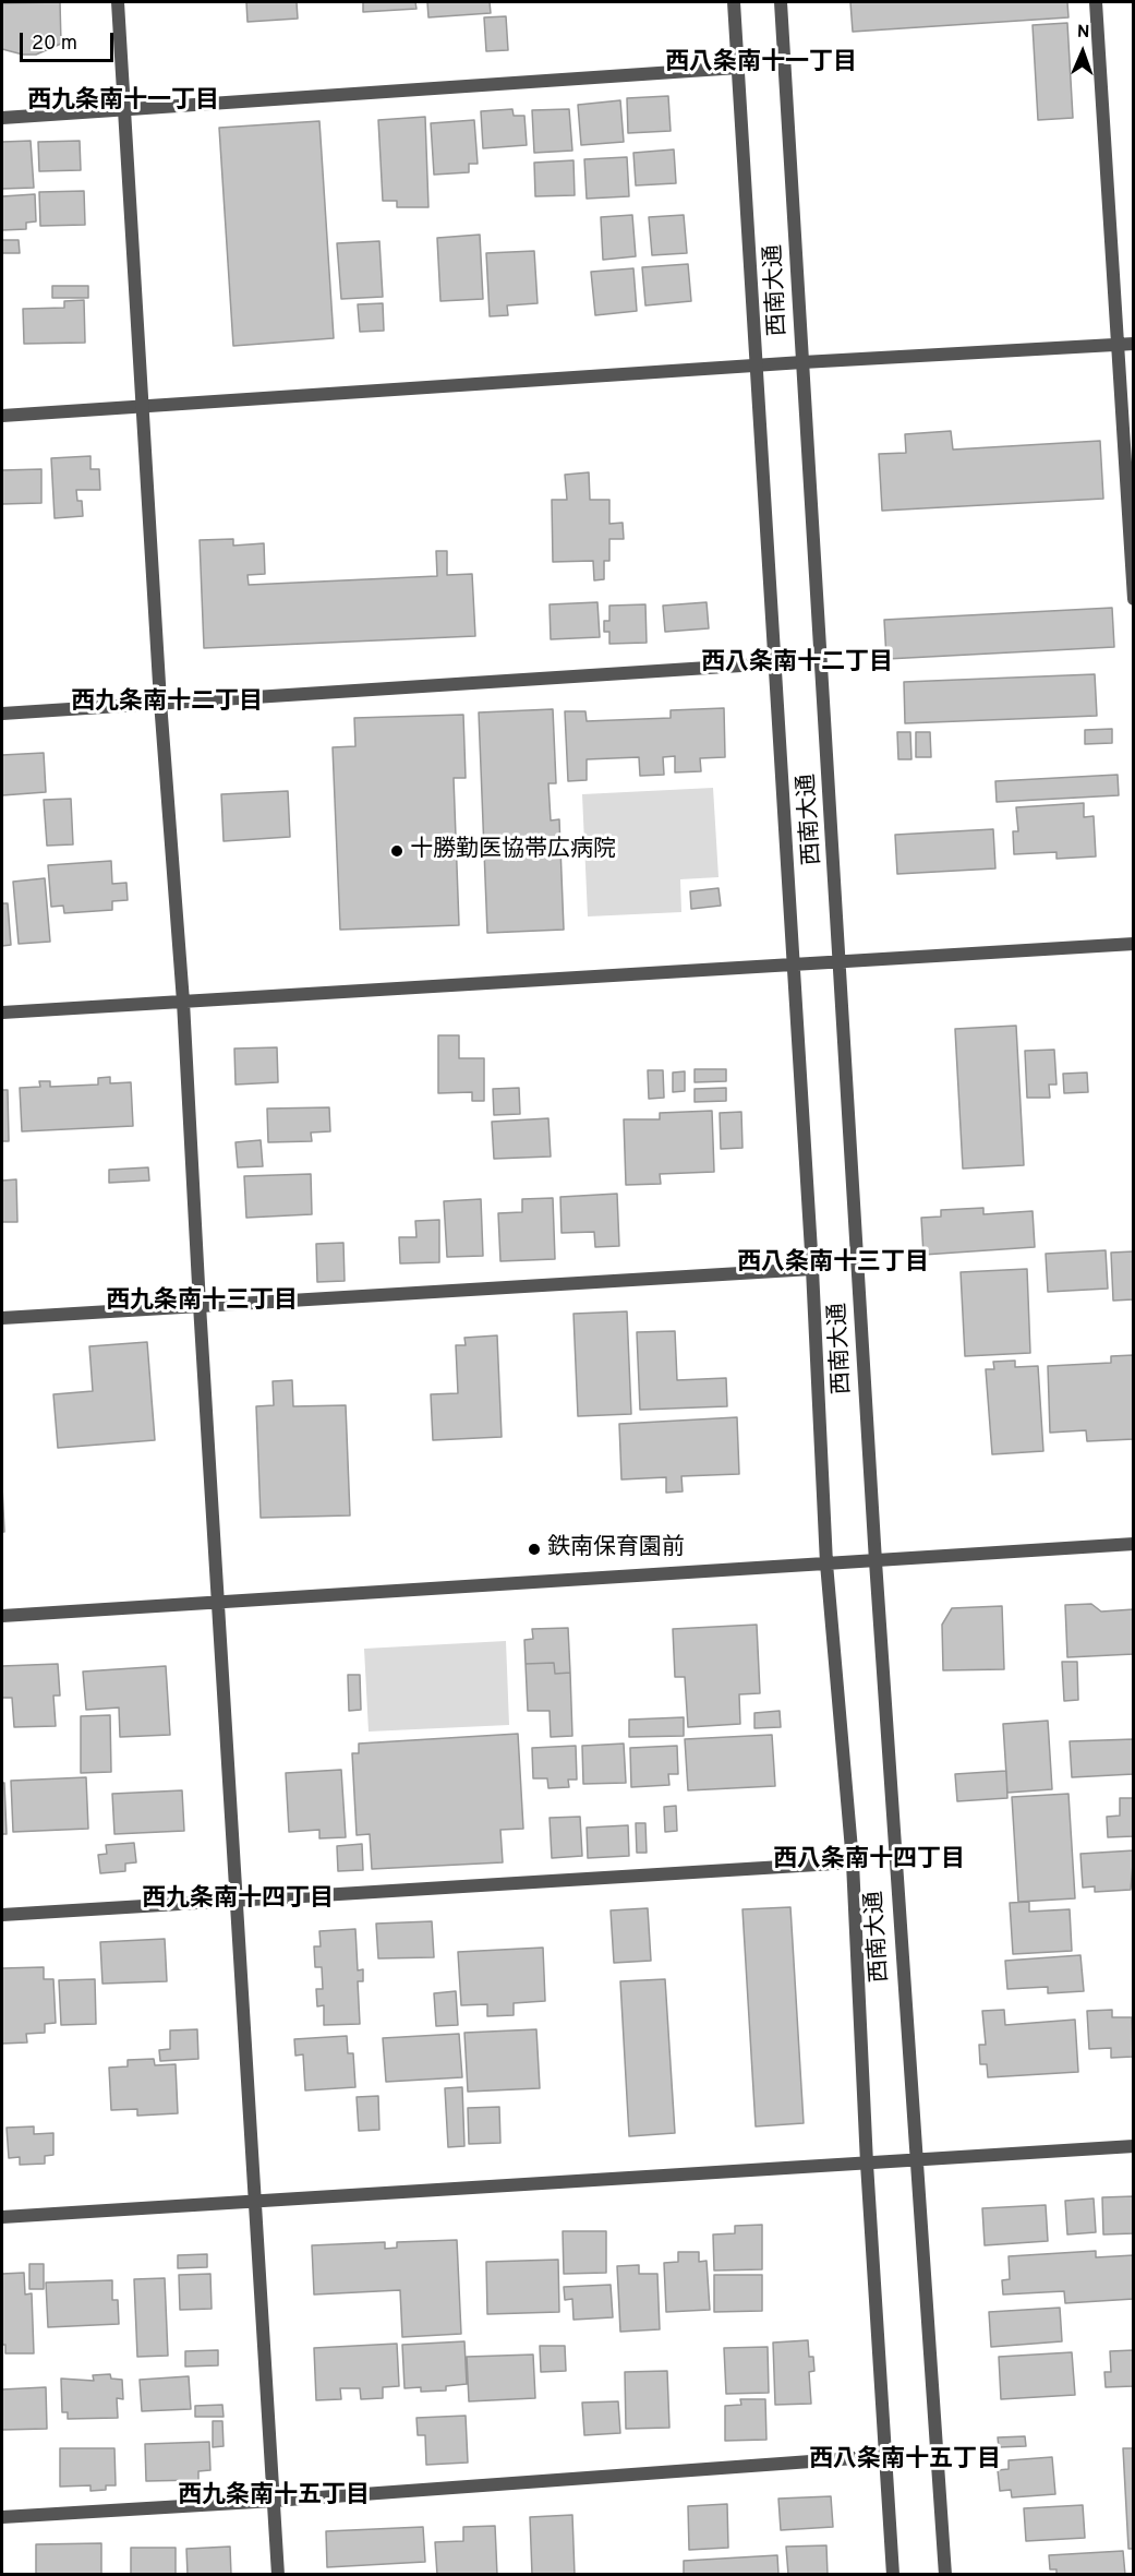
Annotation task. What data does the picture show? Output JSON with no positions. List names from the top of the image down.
{
  "streets": {
    "street": ["西南大通"]
  },
  "districts": [
    "西八条南十一丁目",
    "西九条南十一丁目",
    "西八条南十二丁目",
    "西九条南十二丁目",
    "西八条南十三丁目",
    "西九条南十三丁目",
    "西八条南十四丁目",
    "西九条南十四丁目",
    "西八条南十五丁目",
    "西九条南十五丁目"
  ],
  "places": ["十勝勤医協帯広病院", "鉄南保育園前"],
  "scale_bar": "20 m",
  "north": "top"
}
